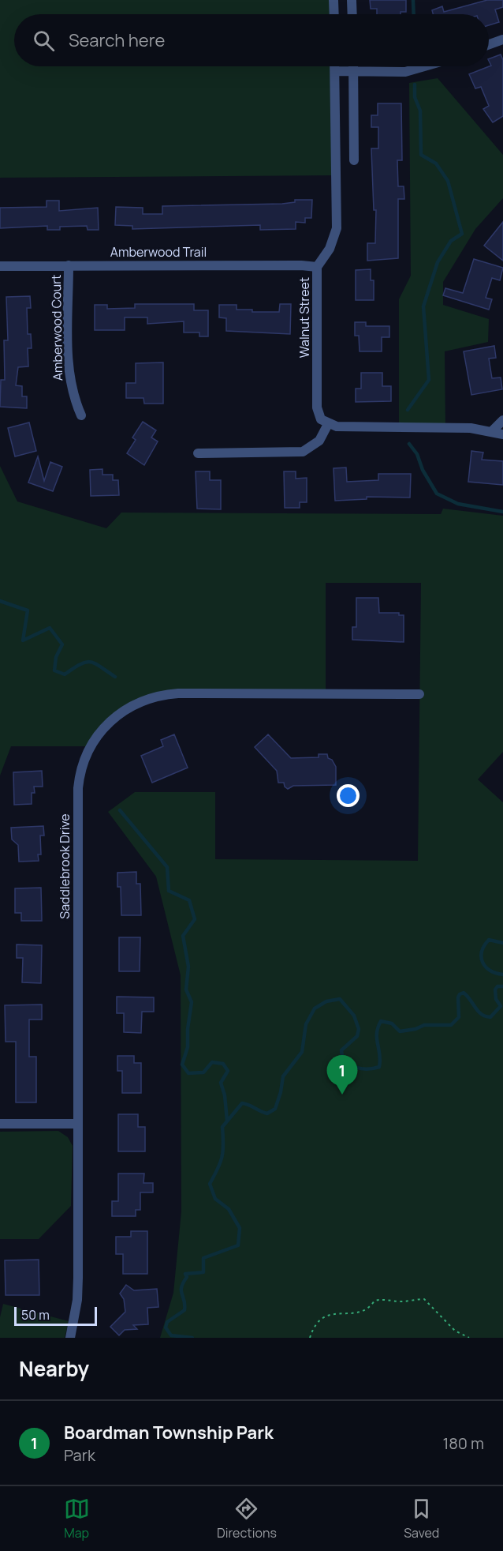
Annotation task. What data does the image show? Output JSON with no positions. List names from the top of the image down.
{
  "streets": {
    "street": [
      "Amberwood Trail",
      "Walnut Street",
      "Amberwood Court",
      "Saddlebrook Drive"
    ]
  },
  "crossings": [
    ["Amberwood Trail", "Walnut Street"],
    ["Amberwood Trail", "Amberwood Court"]
  ],
  "scale_bar": "50 m",
  "page": {
    "search": "Search here",
    "pins": "1",
    "scale": "50 m",
    "heading": "Nearby",
    "list": [
      {
        "mark": "1",
        "name": "Boardman Township Park",
        "note": "Park",
        "value": "180 m"
      }
    ],
    "nav": ["Map", "Directions", "Saved"]
  }
}
